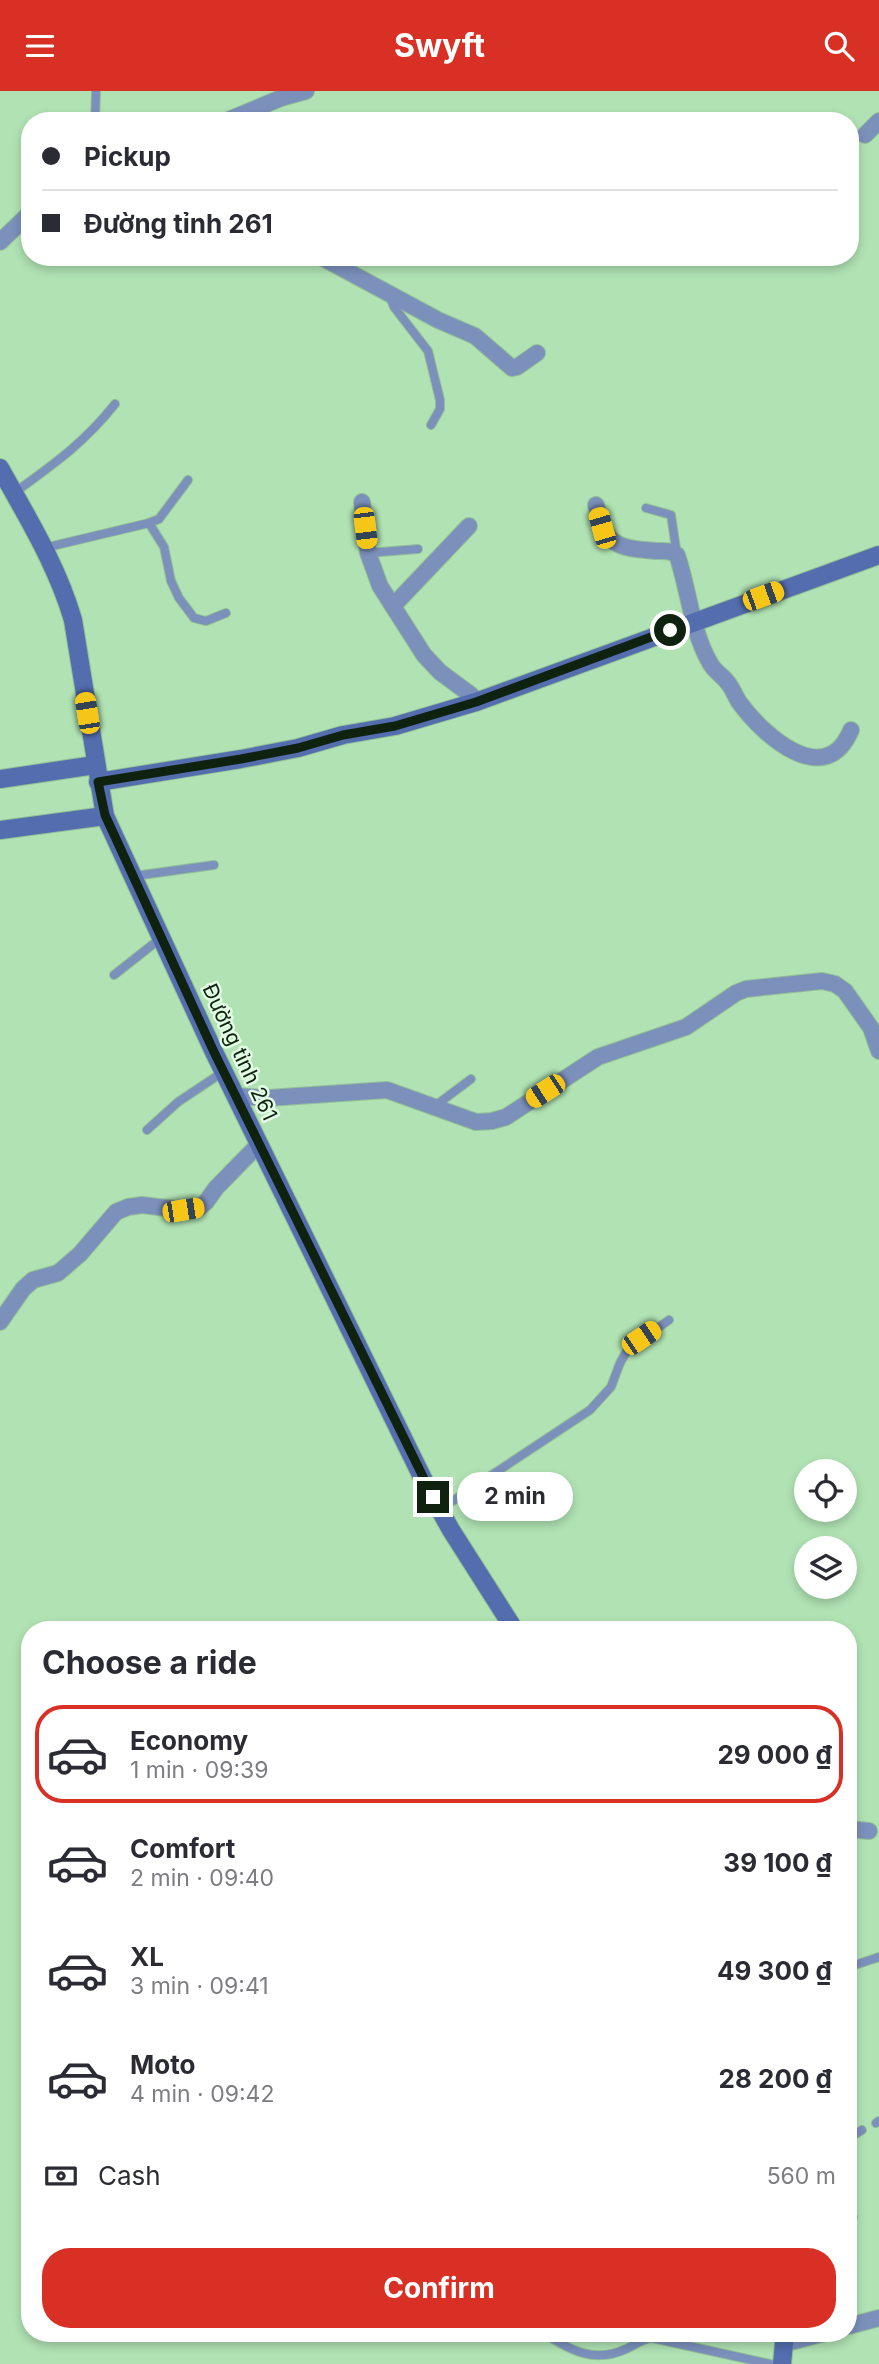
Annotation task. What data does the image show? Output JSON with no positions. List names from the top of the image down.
{
  "streets": {
    "main road": ["Đường tỉnh 261"]
  },
  "page": {
    "header": "Swyft",
    "banner": ["Pickup", "Đường tỉnh 261"],
    "bubble": "2 min",
    "heading": "Choose a ride",
    "list": [
      {
        "name": "Economy",
        "note": "1 min · 09:39",
        "value": "29 000 ₫"
      },
      {
        "name": "Comfort",
        "note": "2 min · 09:40",
        "value": "39 100 ₫"
      },
      {
        "name": "XL",
        "note": "3 min · 09:41",
        "value": "49 300 ₫"
      },
      {
        "name": "Moto",
        "note": "4 min · 09:42",
        "value": "28 200 ₫"
      }
    ],
    "pay": ["Cash", "560 m"],
    "buttons": "Confirm"
  }
}
